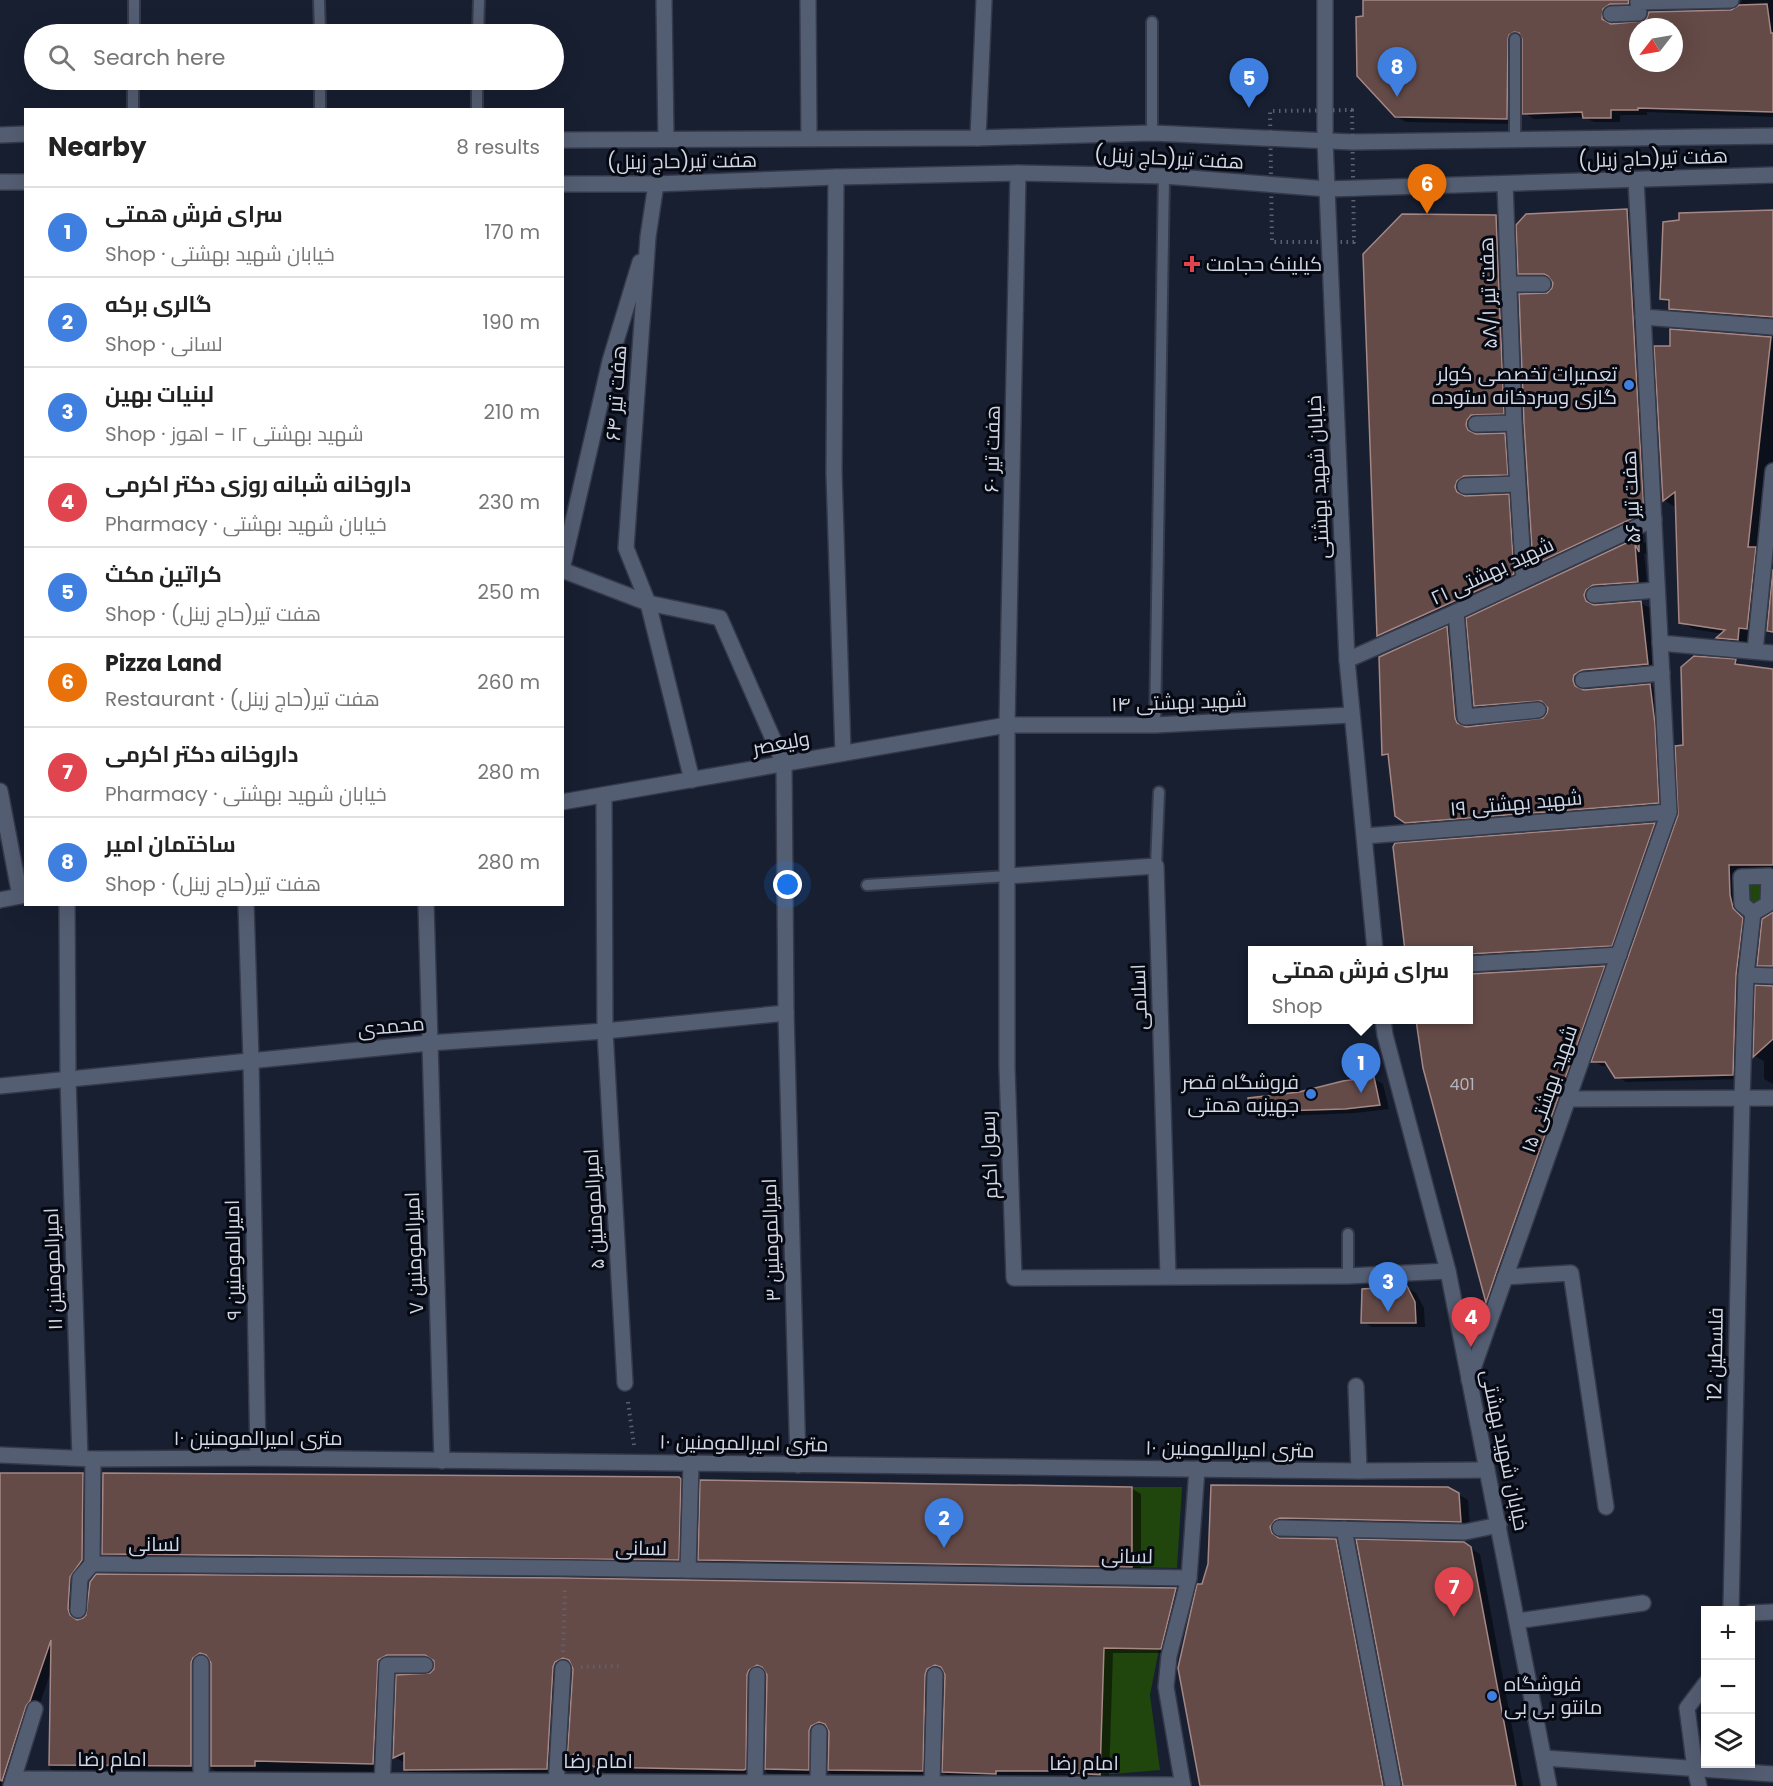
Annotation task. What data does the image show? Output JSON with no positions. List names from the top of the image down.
{
  "streets": {
    "street": [
      "هفت تیر(حاج زینل)",
      "هفت تیر ۵۸/۱",
      "هفت تیر ۶۴",
      "هفت تیر ۶۰",
      "خیابان شهید بهشتی",
      "هفت تیر ۵۶",
      "شهید بهشتی ۲۱",
      "شهید بهشتی ۱۴",
      "ولیعصر",
      "شهید بهشتی ۱۹",
      "اسلامی",
      "محمدی",
      "شهید بهشتی ۱۵",
      "رسول اکرم",
      "امیرالمومنین ۵",
      "امیرالمومنین ۳",
      "امیرالمومنین ۷",
      "امیرالمومنین ۹",
      "امیرالمومنین ۱۱",
      "فلسطین 12",
      "۱۰ متری امیرالمومنین",
      "لسانی",
      "امام رضا"
    ]
  },
  "crossings": [
    ["هفت تیر(حاج زینل)", "هفت تیر ۵۸/۱"],
    ["هفت تیر(حاج زینل)", "هفت تیر ۶۴"],
    ["هفت تیر(حاج زینل)", "هفت تیر ۶۰"],
    ["هفت تیر(حاج زینل)", "خیابان شهید بهشتی"],
    ["هفت تیر(حاج زینل)", "هفت تیر ۵۶"],
    ["هفت تیر ۵۸/۱", "شهید بهشتی ۲۱"],
    ["هفت تیر ۶۴", "ولیعصر"],
    ["هفت تیر ۶۰", "شهید بهشتی ۱۴"],
    ["هفت تیر ۶۰", "ولیعصر"],
    ["هفت تیر ۶۰", "رسول اکرم"],
    ["خیابان شهید بهشتی", "شهید بهشتی ۲۱"],
    ["خیابان شهید بهشتی", "شهید بهشتی ۱۴"],
    ["خیابان شهید بهشتی", "شهید بهشتی ۱۹"],
    ["خیابان شهید بهشتی", "شهید بهشتی ۱۵"],
    ["خیابان شهید بهشتی", "۱۰ متری امیرالمومنین"],
    ["هفت تیر ۵۶", "شهید بهشتی ۲۱"],
    ["هفت تیر ۵۶", "شهید بهشتی ۱۹"],
    ["هفت تیر ۵۶", "شهید بهشتی ۱۵"],
    ["شهید بهشتی ۱۴", "ولیعصر"],
    ["ولیعصر", "امیرالمومنین ۵"],
    ["ولیعصر", "امیرالمومنین ۳"],
    ["شهید بهشتی ۱۹", "شهید بهشتی ۱۵"],
    ["اسلامی", "رسول اکرم"],
    ["محمدی", "امیرالمومنین ۵"],
    ["محمدی", "امیرالمومنین ۳"],
    ["محمدی", "امیرالمومنین ۷"],
    ["محمدی", "امیرالمومنین ۹"],
    ["محمدی", "امیرالمومنین ۱۱"],
    ["امیرالمومنین ۳", "۱۰ متری امیرالمومنین"],
    ["امیرالمومنین ۷", "۱۰ متری امیرالمومنین"],
    ["امیرالمومنین ۹", "۱۰ متری امیرالمومنین"],
    ["امیرالمومنین ۱۱", "۱۰ متری امیرالمومنین"],
    ["امیرالمومنین ۱۱", "لسانی"]
  ],
  "places": {
    "health": ["کیلینک حجامت"],
    "other": ["تعمیرات تخصصی کولر گازی وسردخانه ستوده", "فروشگاه قصر جهیزیه همتی", "فروشگاه مانتو بی بی"]
  },
  "house_numbers": ["401"],
  "north": "bottom left",
  "page": {
    "search": "Search here",
    "pins": [
      "8",
      "5",
      "6",
      "1",
      "3",
      "4",
      "2",
      "7"
    ],
    "heading": ["Nearby", "8 results"],
    "list": [
      {
        "mark": "1",
        "name": "سرای فرش همتی",
        "note": "Shop · خیابان شهید بهشتی",
        "value": "170 m"
      },
      {
        "mark": "2",
        "name": "گالری برکه",
        "note": "Shop · لسانی",
        "value": "190 m"
      },
      {
        "mark": "3",
        "name": "لبنیات بهین",
        "note": "Shop · شهید بهشتی ۱۲ - اهوز",
        "value": "210 m"
      },
      {
        "mark": "4",
        "name": "داروخانه شبانه روزی دکتر اکرمی",
        "note": "Pharmacy · خیابان شهید بهشتی",
        "value": "230 m"
      },
      {
        "mark": "5",
        "name": "کراتین مکث",
        "note": "Shop · هفت تیر(حاج زینل)",
        "value": "250 m"
      },
      {
        "mark": "6",
        "name": "Pizza Land",
        "note": "Restaurant · هفت تیر(حاج زینل)",
        "value": "260 m"
      },
      {
        "mark": "7",
        "name": "داروخانه دکتر اکرمی",
        "note": "Pharmacy · خیابان شهید بهشتی",
        "value": "280 m"
      },
      {
        "mark": "8",
        "name": "ساختمان امیر",
        "note": "Shop · هفت تیر(حاج زینل)",
        "value": "280 m"
      }
    ],
    "popup": ["سرای فرش همتی", "Shop"],
    "map_buttons": ["+", "−"]
  }
}
